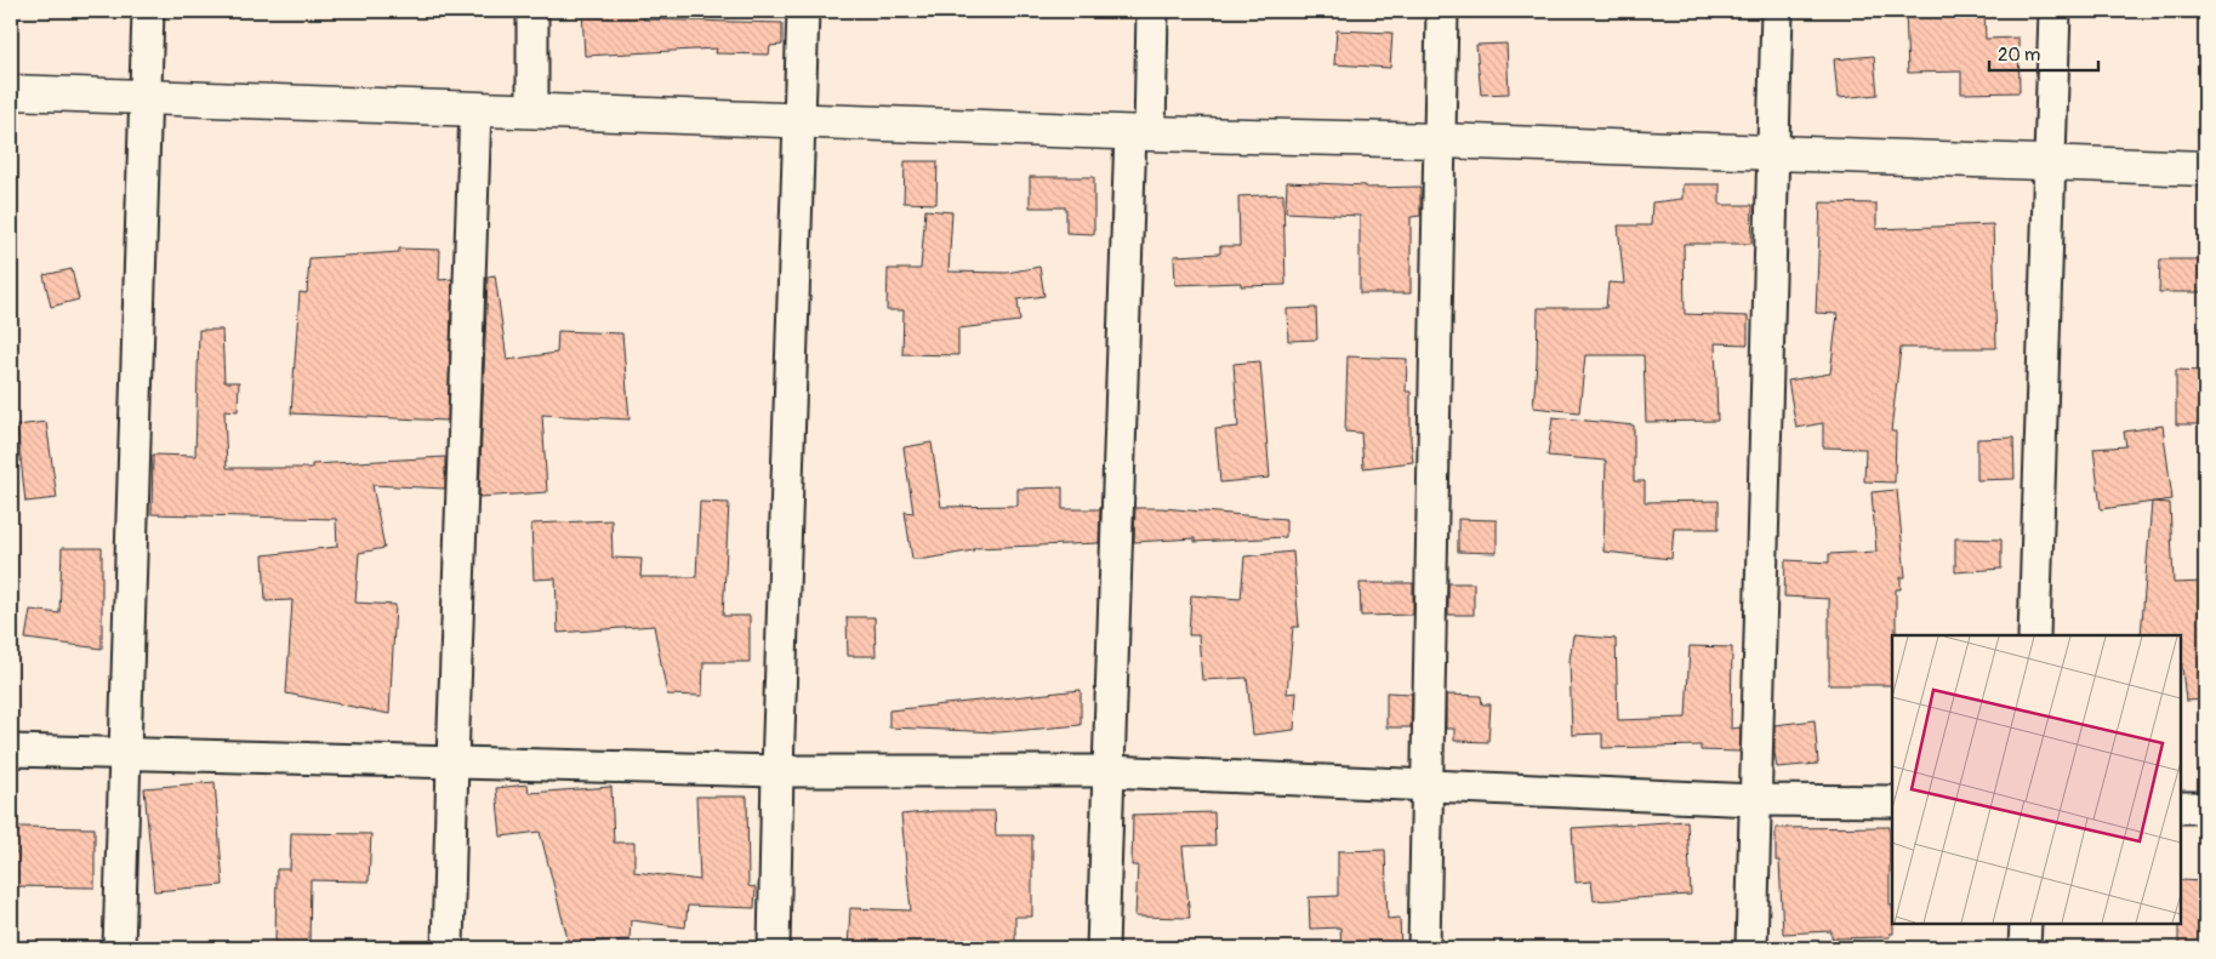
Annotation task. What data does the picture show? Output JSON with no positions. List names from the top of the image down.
{
  "scale_bar": "20 m"
}
